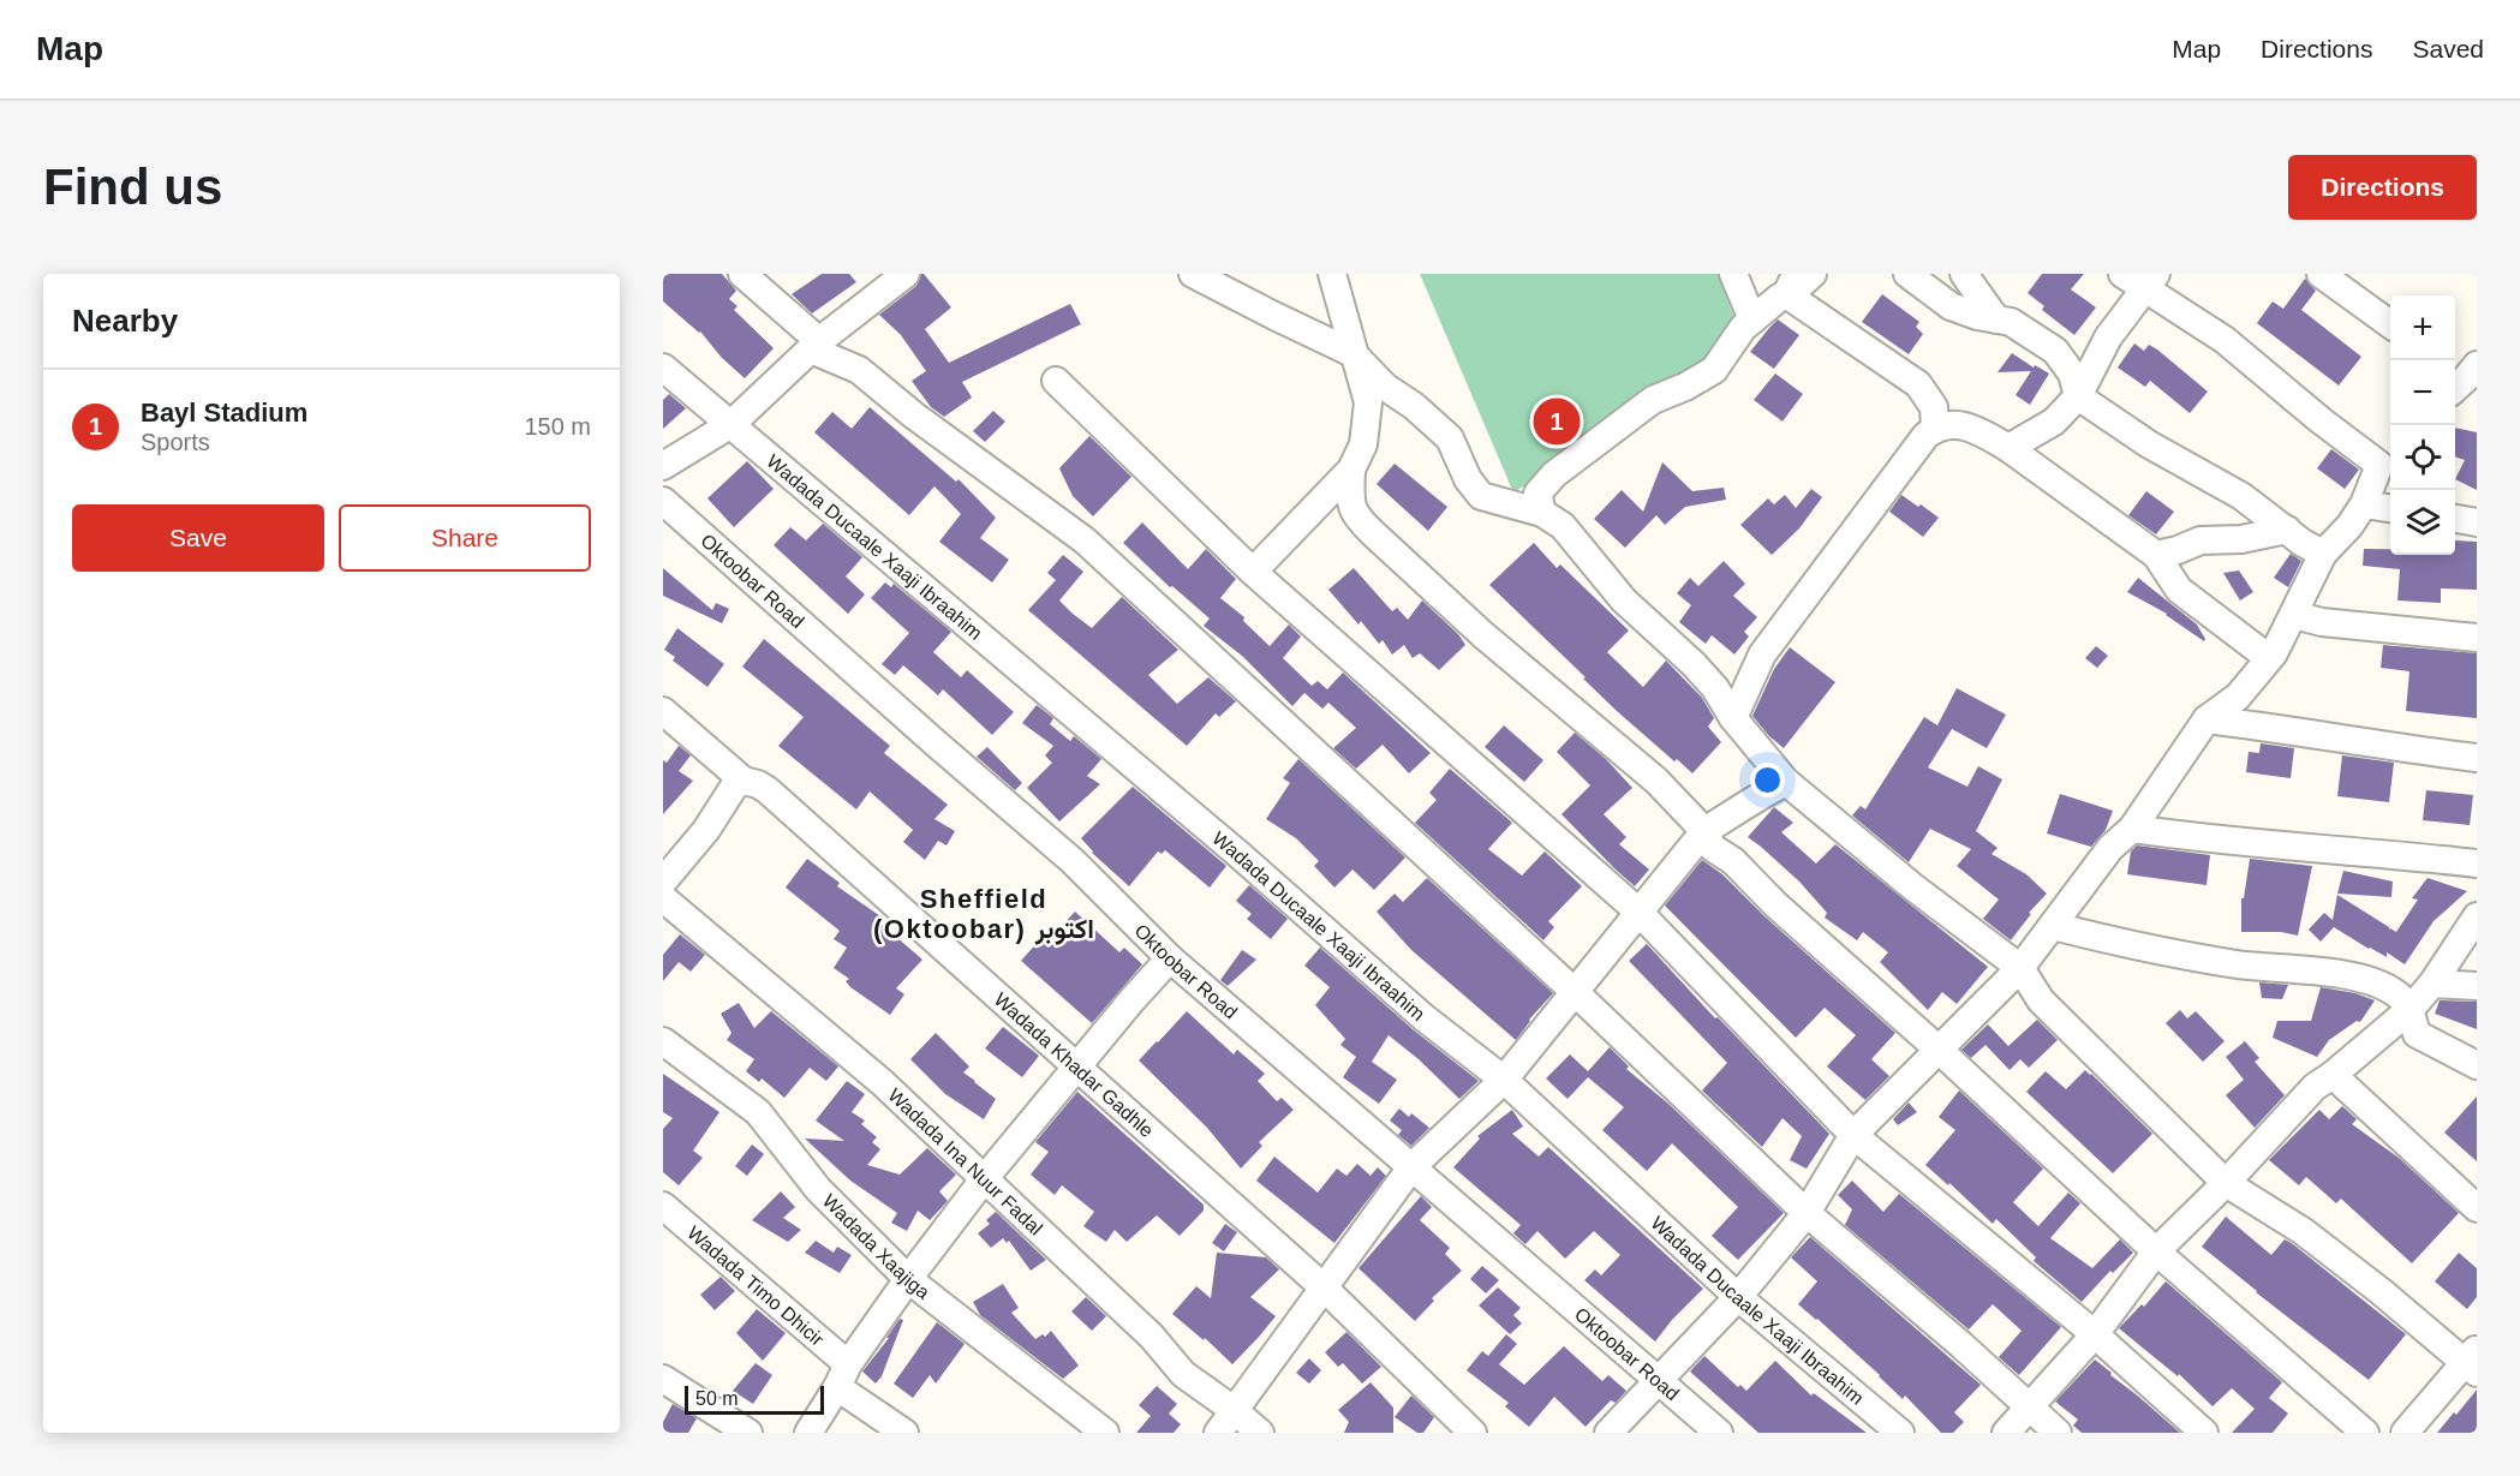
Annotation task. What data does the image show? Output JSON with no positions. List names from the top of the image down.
{
  "streets": {
    "street": [
      "Wadada Ducaale Xaaji Ibraahim",
      "Oktoobar Road",
      "Wadada Khadar Gadhle",
      "Wadada Ina Nuur Fadal",
      "Wadada Xaajiga",
      "Wadada Timo Dhicir"
    ]
  },
  "districts": ["Sheffield (Oktoobar) اكتوبر"],
  "scale_bar": "50 m",
  "page": {
    "header": "Map",
    "nav": ["Map", "Directions", "Saved"],
    "buttons": [
      "Directions",
      ["Save", "Share"]
    ],
    "title": "Find us",
    "heading": "Nearby",
    "map_buttons": ["+", "−"],
    "list": [
      {
        "mark": "1",
        "name": "Bayl Stadium",
        "note": "Sports",
        "value": "150 m"
      }
    ],
    "pins": "1",
    "scale": "50 m"
  }
}
